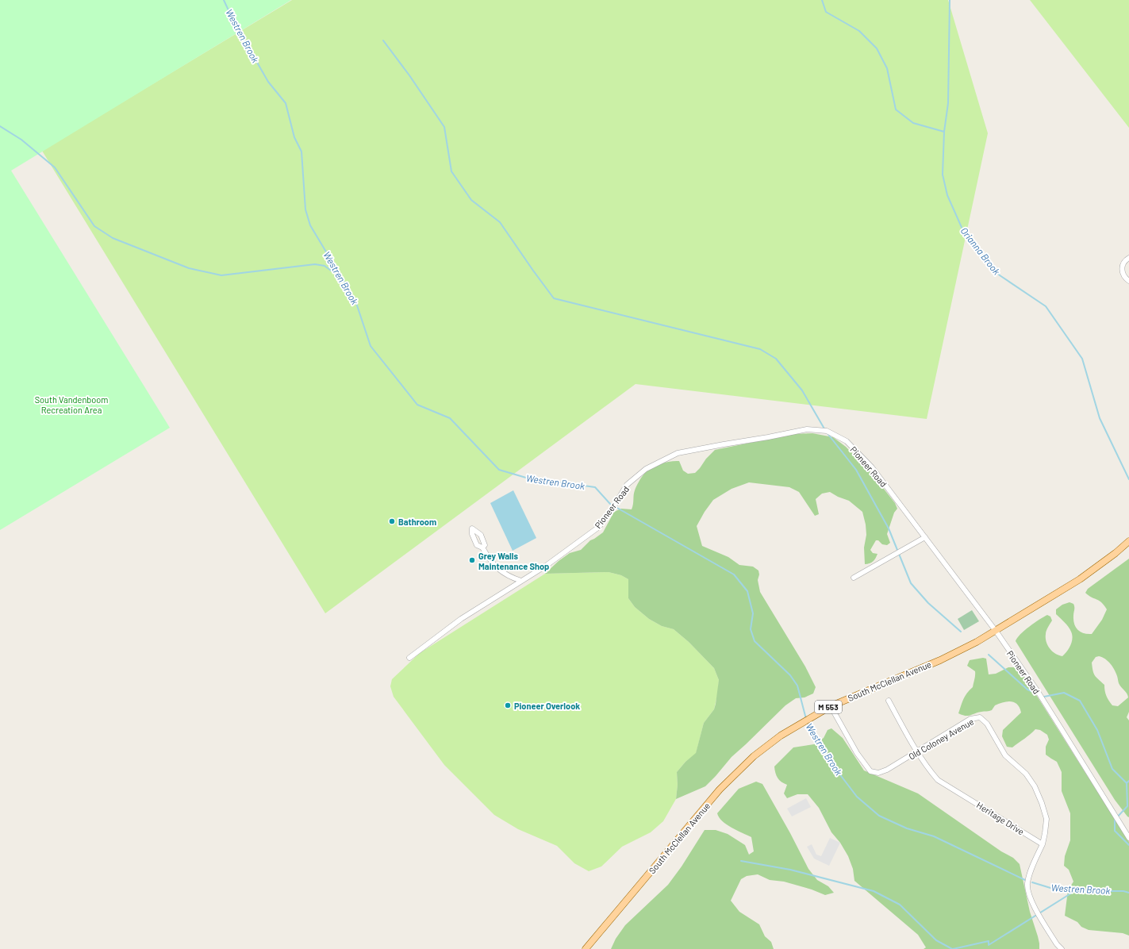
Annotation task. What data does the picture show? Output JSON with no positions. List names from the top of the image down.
{
  "streets": {
    "main road": ["South McClellan Avenue", "M 553"],
    "street": ["Pioneer Road", "Old Coloney Avenue", "Heritage Drive"]
  },
  "crossings": [
    ["Pioneer Road", "South McClellan Avenue"],
    ["South McClellan Avenue", "Old Coloney Avenue"],
    ["Old Coloney Avenue", "Heritage Drive"]
  ],
  "water": ["Westren Brook", "Orianna Brook"],
  "parks": ["South Vandenboom Recreation Area"],
  "places": ["Bathroom", "Grey Walls Maintenance Shop", "Pioneer Overlook"]
}
